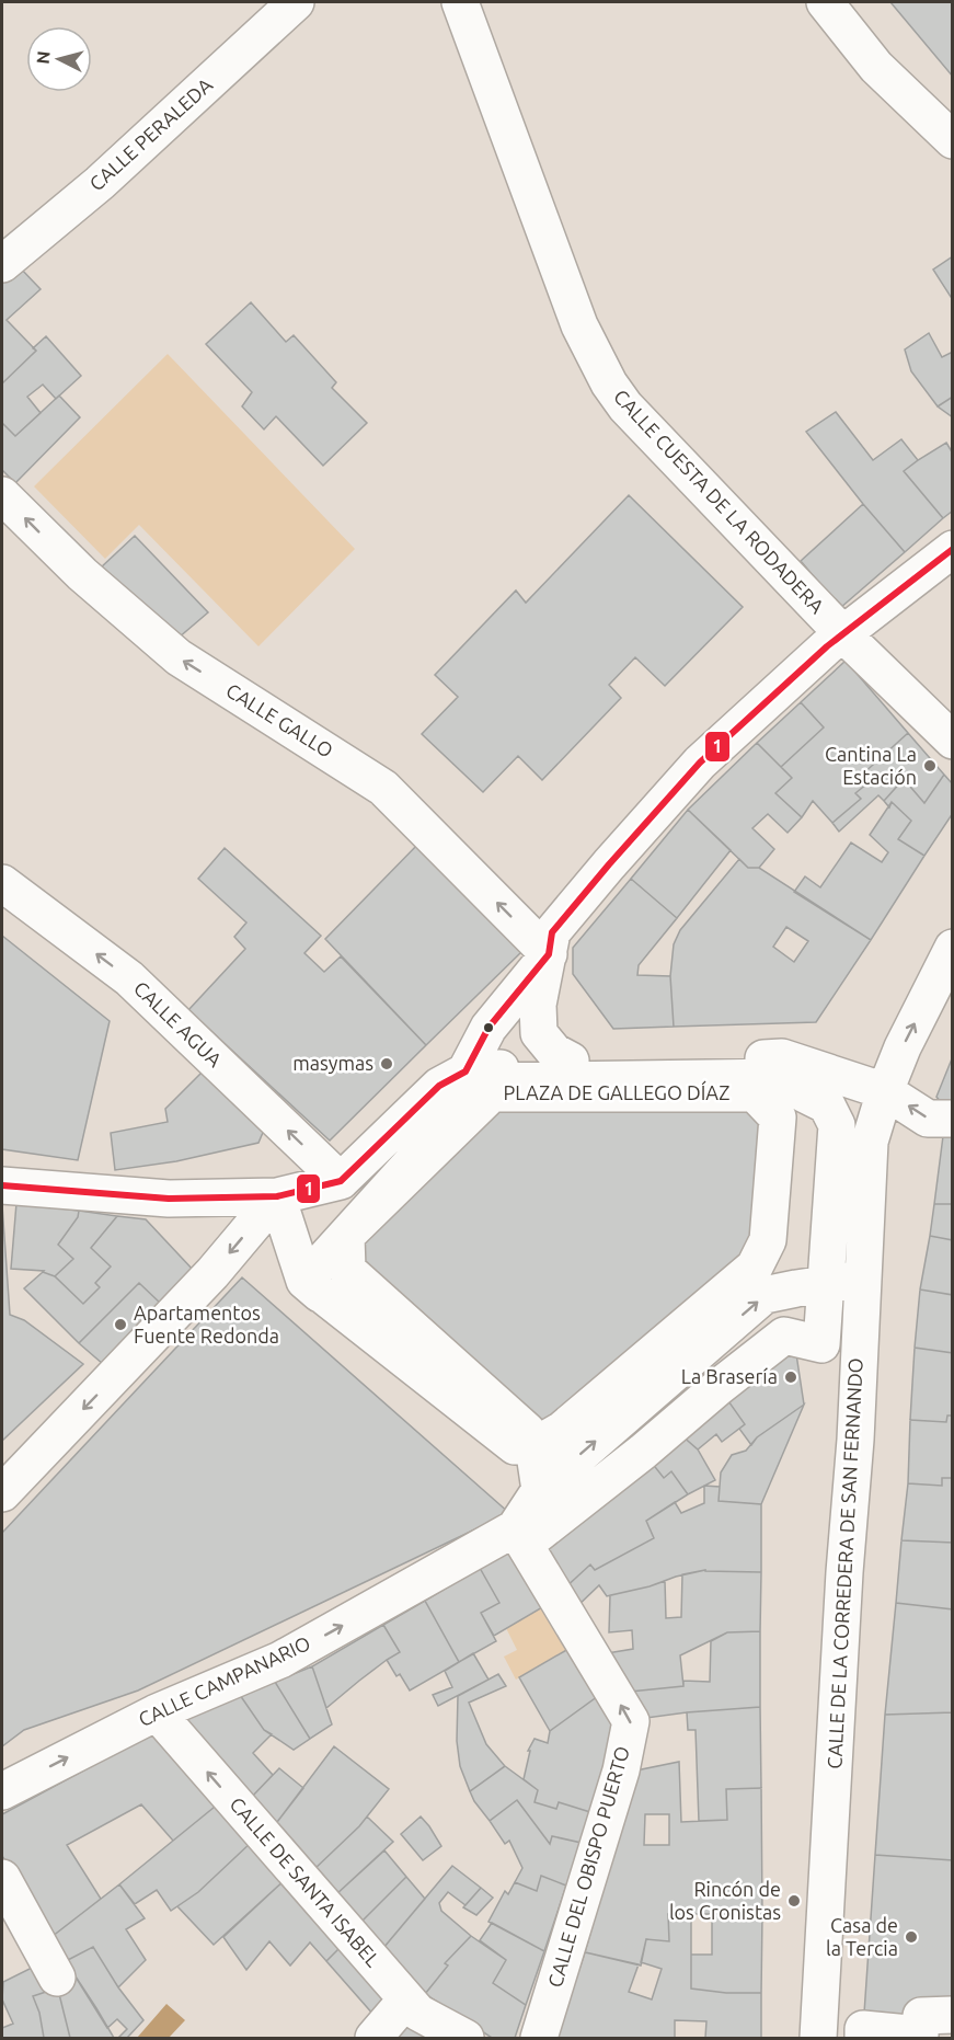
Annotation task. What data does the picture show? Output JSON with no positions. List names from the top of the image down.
{
  "streets": {
    "street": [
      "CALLE PERALEDA",
      "CALLE CUESTA DE LA RODADERA",
      "CALLE GALLO",
      "CALLE AGUA",
      "PLAZA DE GALLEGO DÍAZ",
      "CALLE DE LA CORREDERA DE SAN FERNANDO",
      "CALLE CAMPANARIO",
      "CALLE DEL OBISPO PUERTO",
      "CALLE DE SANTA ISABEL"
    ]
  },
  "crossings": [
    ["CALLE GALLO", "PLAZA DE GALLEGO DÍAZ"],
    ["CALLE AGUA", "PLAZA DE GALLEGO DÍAZ"],
    ["PLAZA DE GALLEGO DÍAZ", "CALLE DE LA CORREDERA DE SAN FERNANDO"],
    ["CALLE CAMPANARIO", "CALLE DEL OBISPO PUERTO"],
    ["CALLE CAMPANARIO", "CALLE DE SANTA ISABEL"]
  ],
  "one_way": [
    "CALLE GALLO",
    "CALLE AGUA",
    "CALLE CAMPANARIO",
    "CALLE DEL OBISPO PUERTO",
    "CALLE DE SANTA ISABEL"
  ],
  "places": [
    "Cantina La Estación",
    "masymas",
    "Apartamentos Fuente Redonda",
    "La Brasería",
    "Rincón de los Cronistas",
    "Casa de la Tercia"
  ],
  "lines": ["transit line 1"],
  "north": "left"
}
